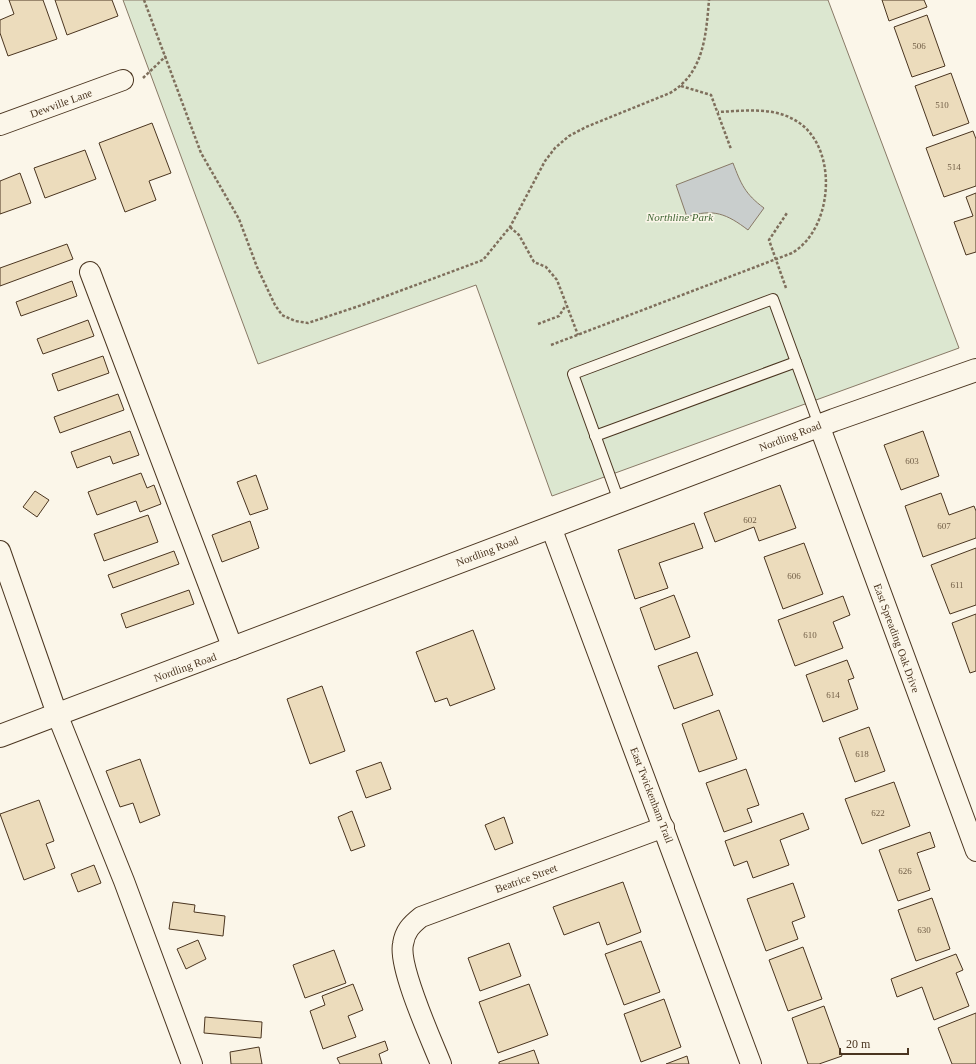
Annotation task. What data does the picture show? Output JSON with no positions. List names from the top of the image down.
{
  "streets": {
    "street": [
      "Dewville Lane",
      "Nordling Road",
      "East Spreading Oak Drive",
      "East Twickenham Trail",
      "Beatrice Street"
    ]
  },
  "crossings": [
    ["Nordling Road", "East Spreading Oak Drive"],
    ["Nordling Road", "East Twickenham Trail"],
    ["East Twickenham Trail", "Beatrice Street"]
  ],
  "parks": ["Northline Park"],
  "house_numbers": [
    "506",
    "510",
    "514",
    "603",
    "602",
    "607",
    "606",
    "611",
    "610",
    "614",
    "618",
    "622",
    "626",
    "630"
  ],
  "scale_bar": "20 m"
}
